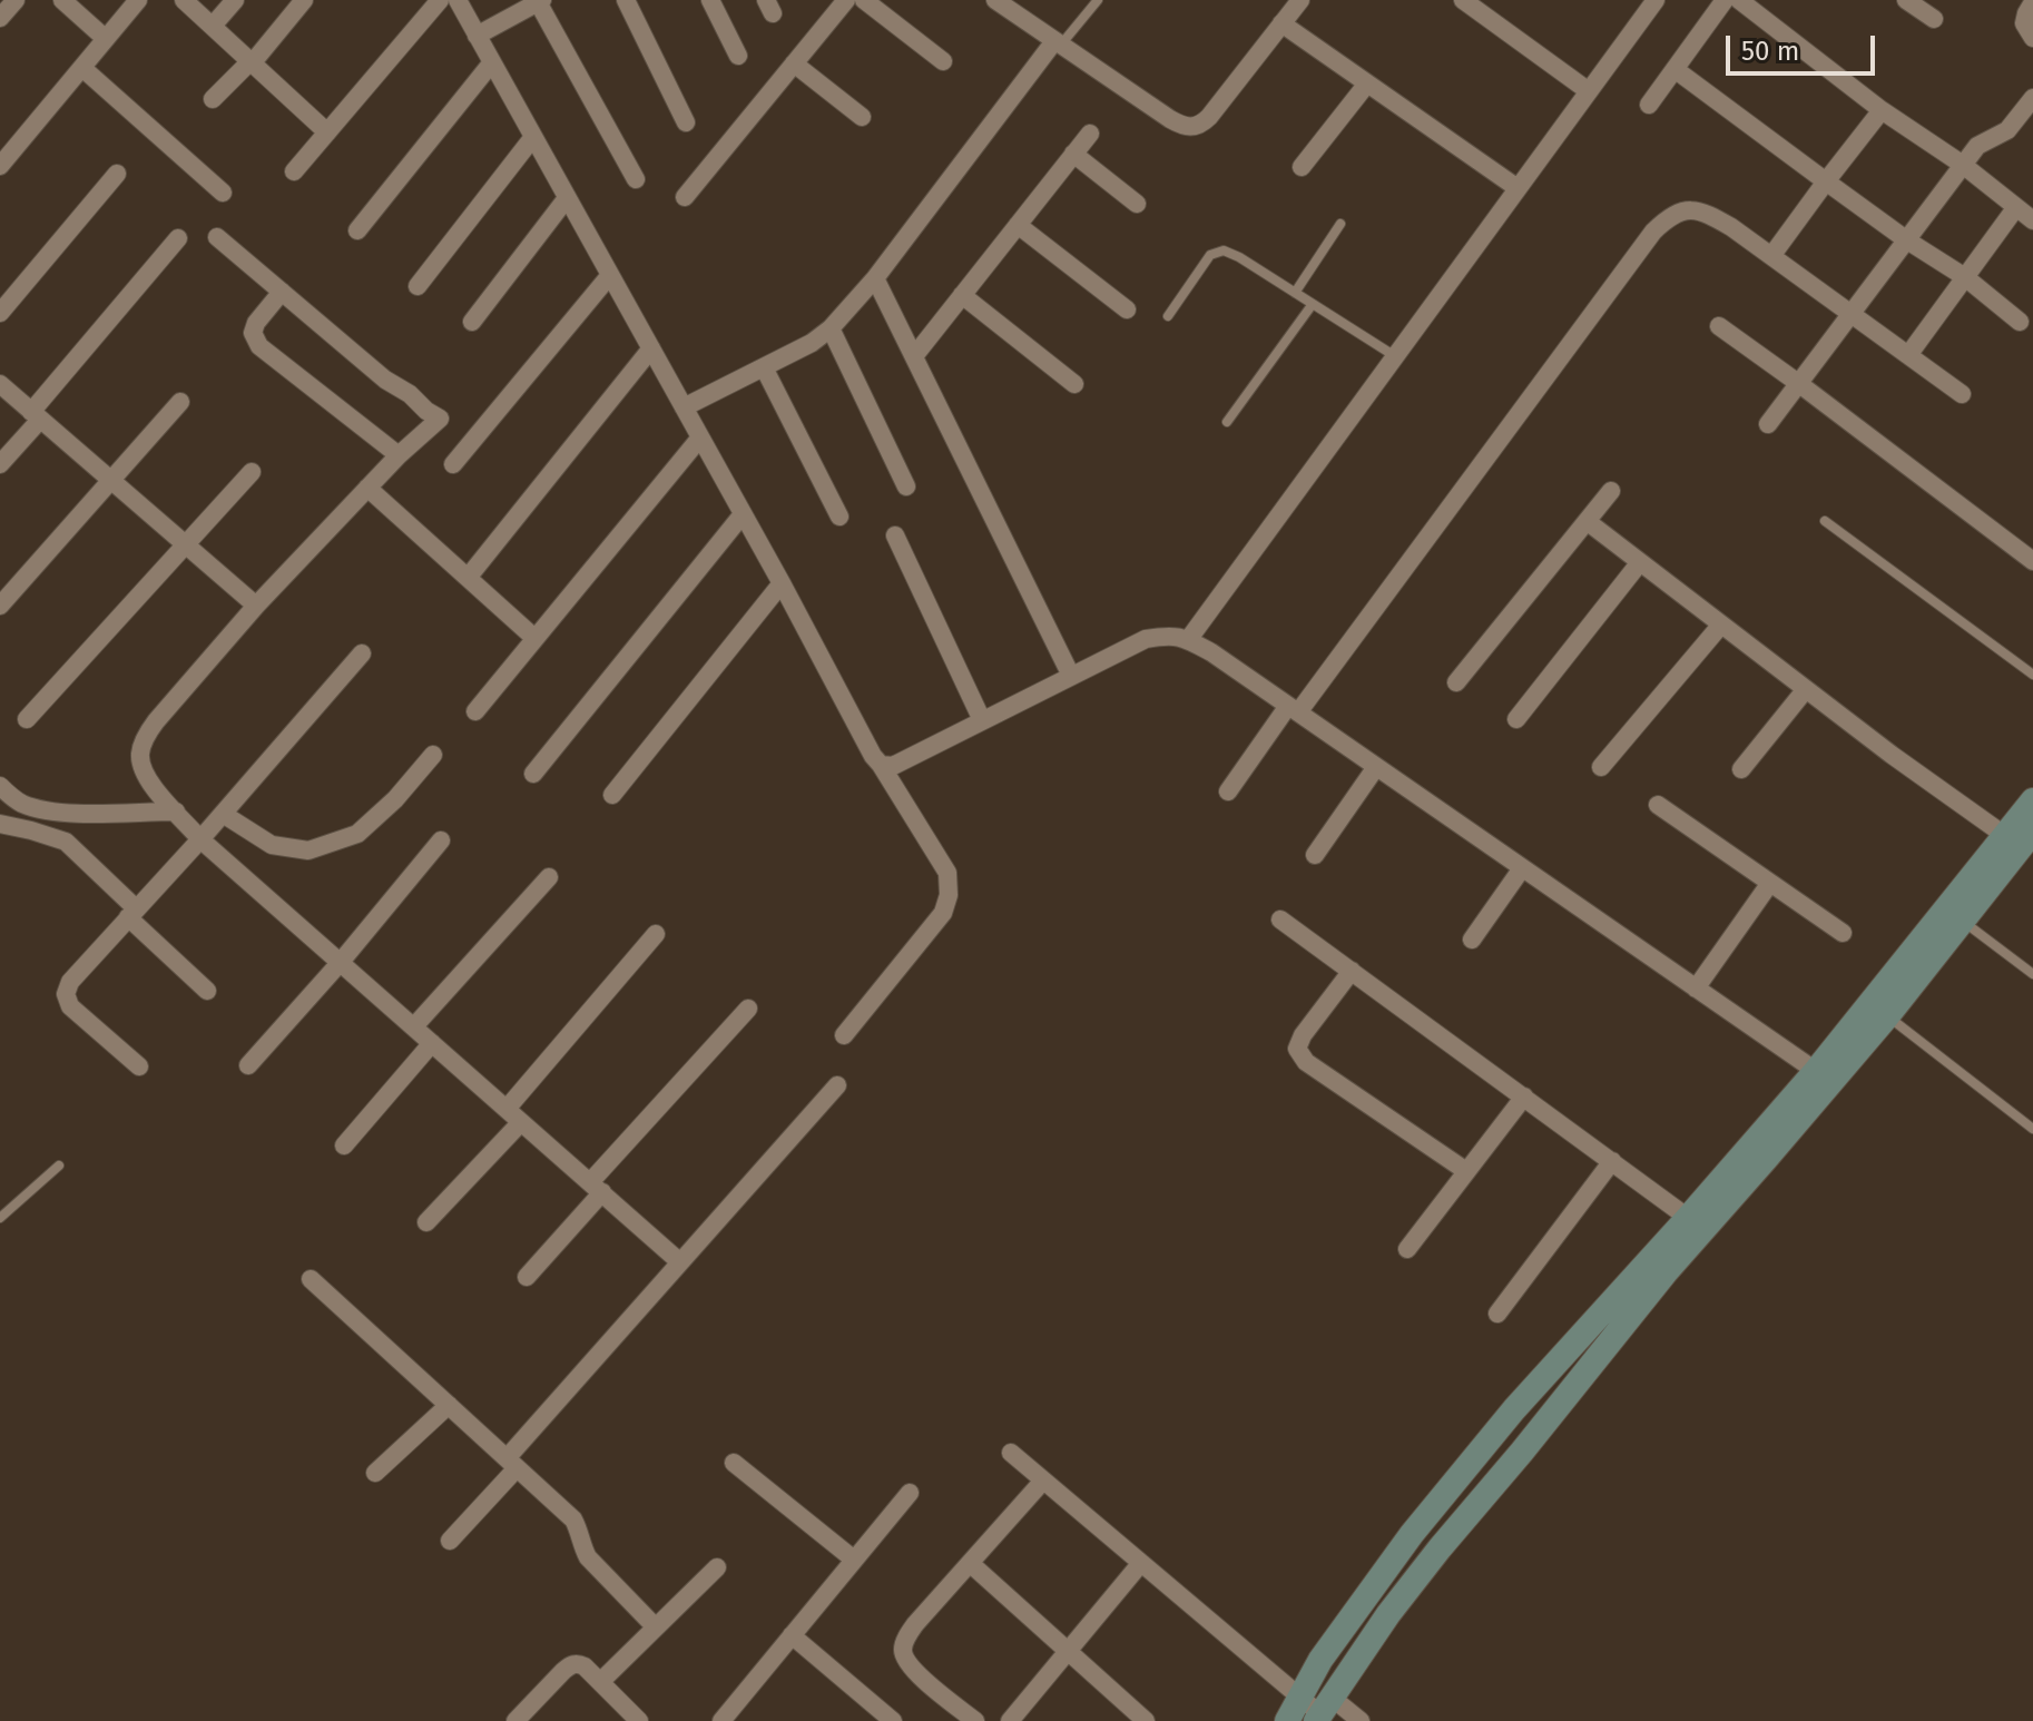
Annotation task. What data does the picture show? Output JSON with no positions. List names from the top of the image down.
{
  "scale_bar": "50 m"
}
